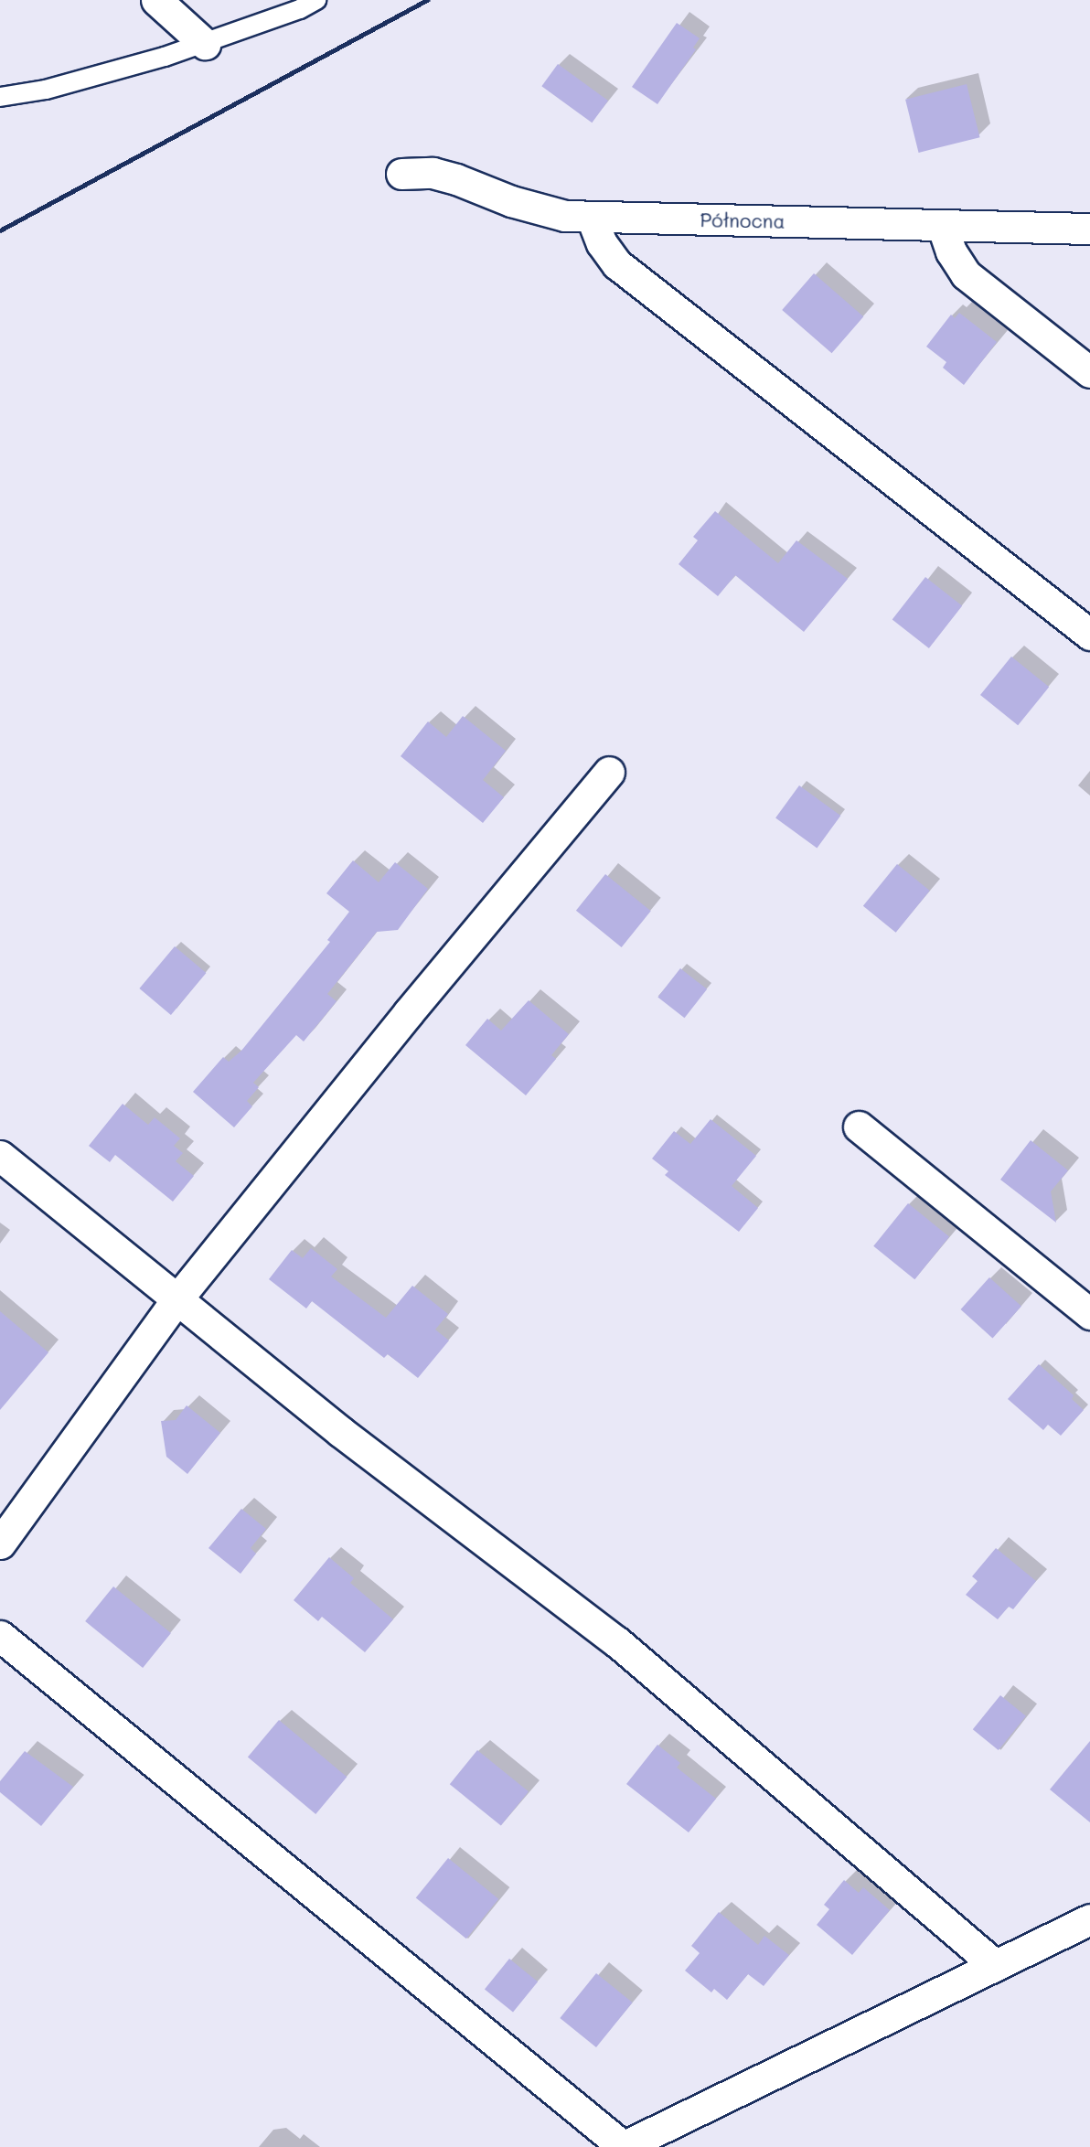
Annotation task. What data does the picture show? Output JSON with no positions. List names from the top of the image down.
{
  "streets": {
    "street": ["Północna"]
  }
}
